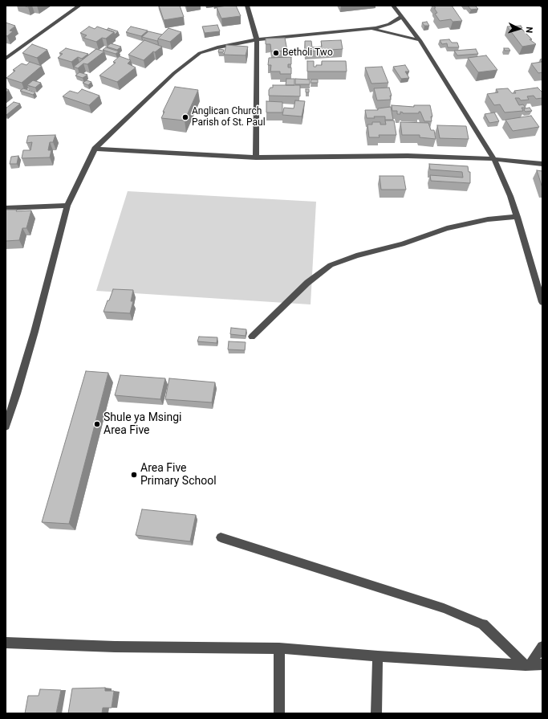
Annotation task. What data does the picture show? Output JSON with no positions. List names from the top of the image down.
{
  "places": [
    "Betholi Two",
    "Anglican Church Parish of St. Paul",
    "Shule ya Msingi Area Five",
    "Area Five Primary School"
  ],
  "north": "right"
}
